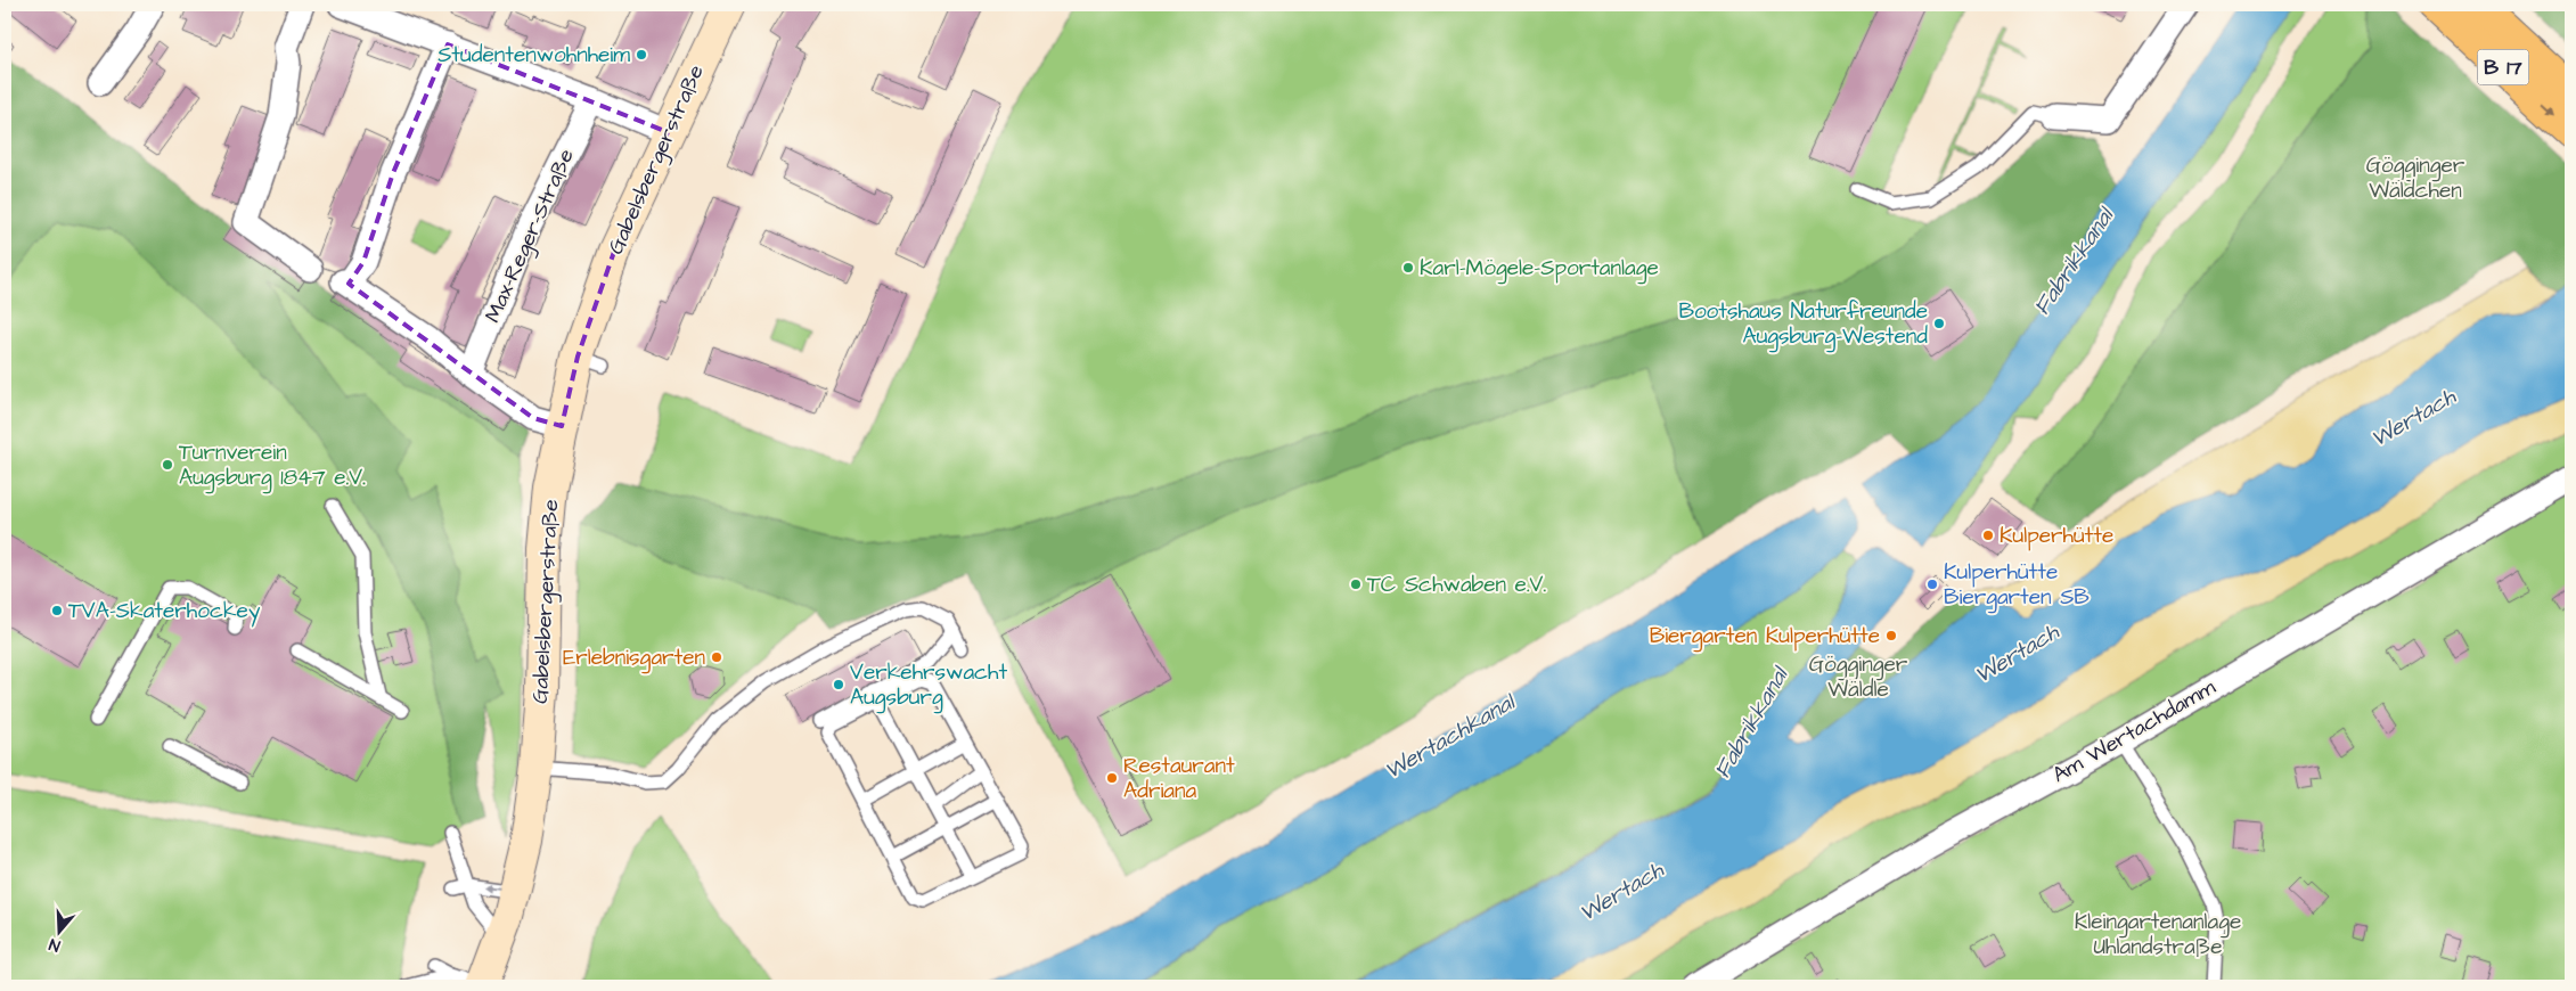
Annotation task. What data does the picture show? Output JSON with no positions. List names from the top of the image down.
{
  "streets": {
    "highway": ["B 17"],
    "street": ["Gabelsbergerstraße", "Max-Reger-Straße", "Am Wertachdamm"]
  },
  "water": ["Fabrikkanal", "Wertach", "Wertachkanal"],
  "parks": ["Gögginger Wäldchen", "Gögginger Wäldle", "Kleingartenanlage Uhlandstraße"],
  "places": [
    "Studentenwohnheim",
    "Karl-Mögele-Sportanlage",
    "Bootshaus Naturfreunde Augsburg-Westend",
    "Turnverein Augsburg 1847 e.V.",
    "Kulperhütte",
    "TC Schwaben e.V.",
    "Kulperhütte Biergarten SB",
    "TVA-Skaterhockey",
    "Biergarten Kulperhütte",
    "Erlebnisgarten",
    "Verkehrswacht Augsburg",
    "Restaurant Adriana"
  ],
  "north": "bottom"
}
